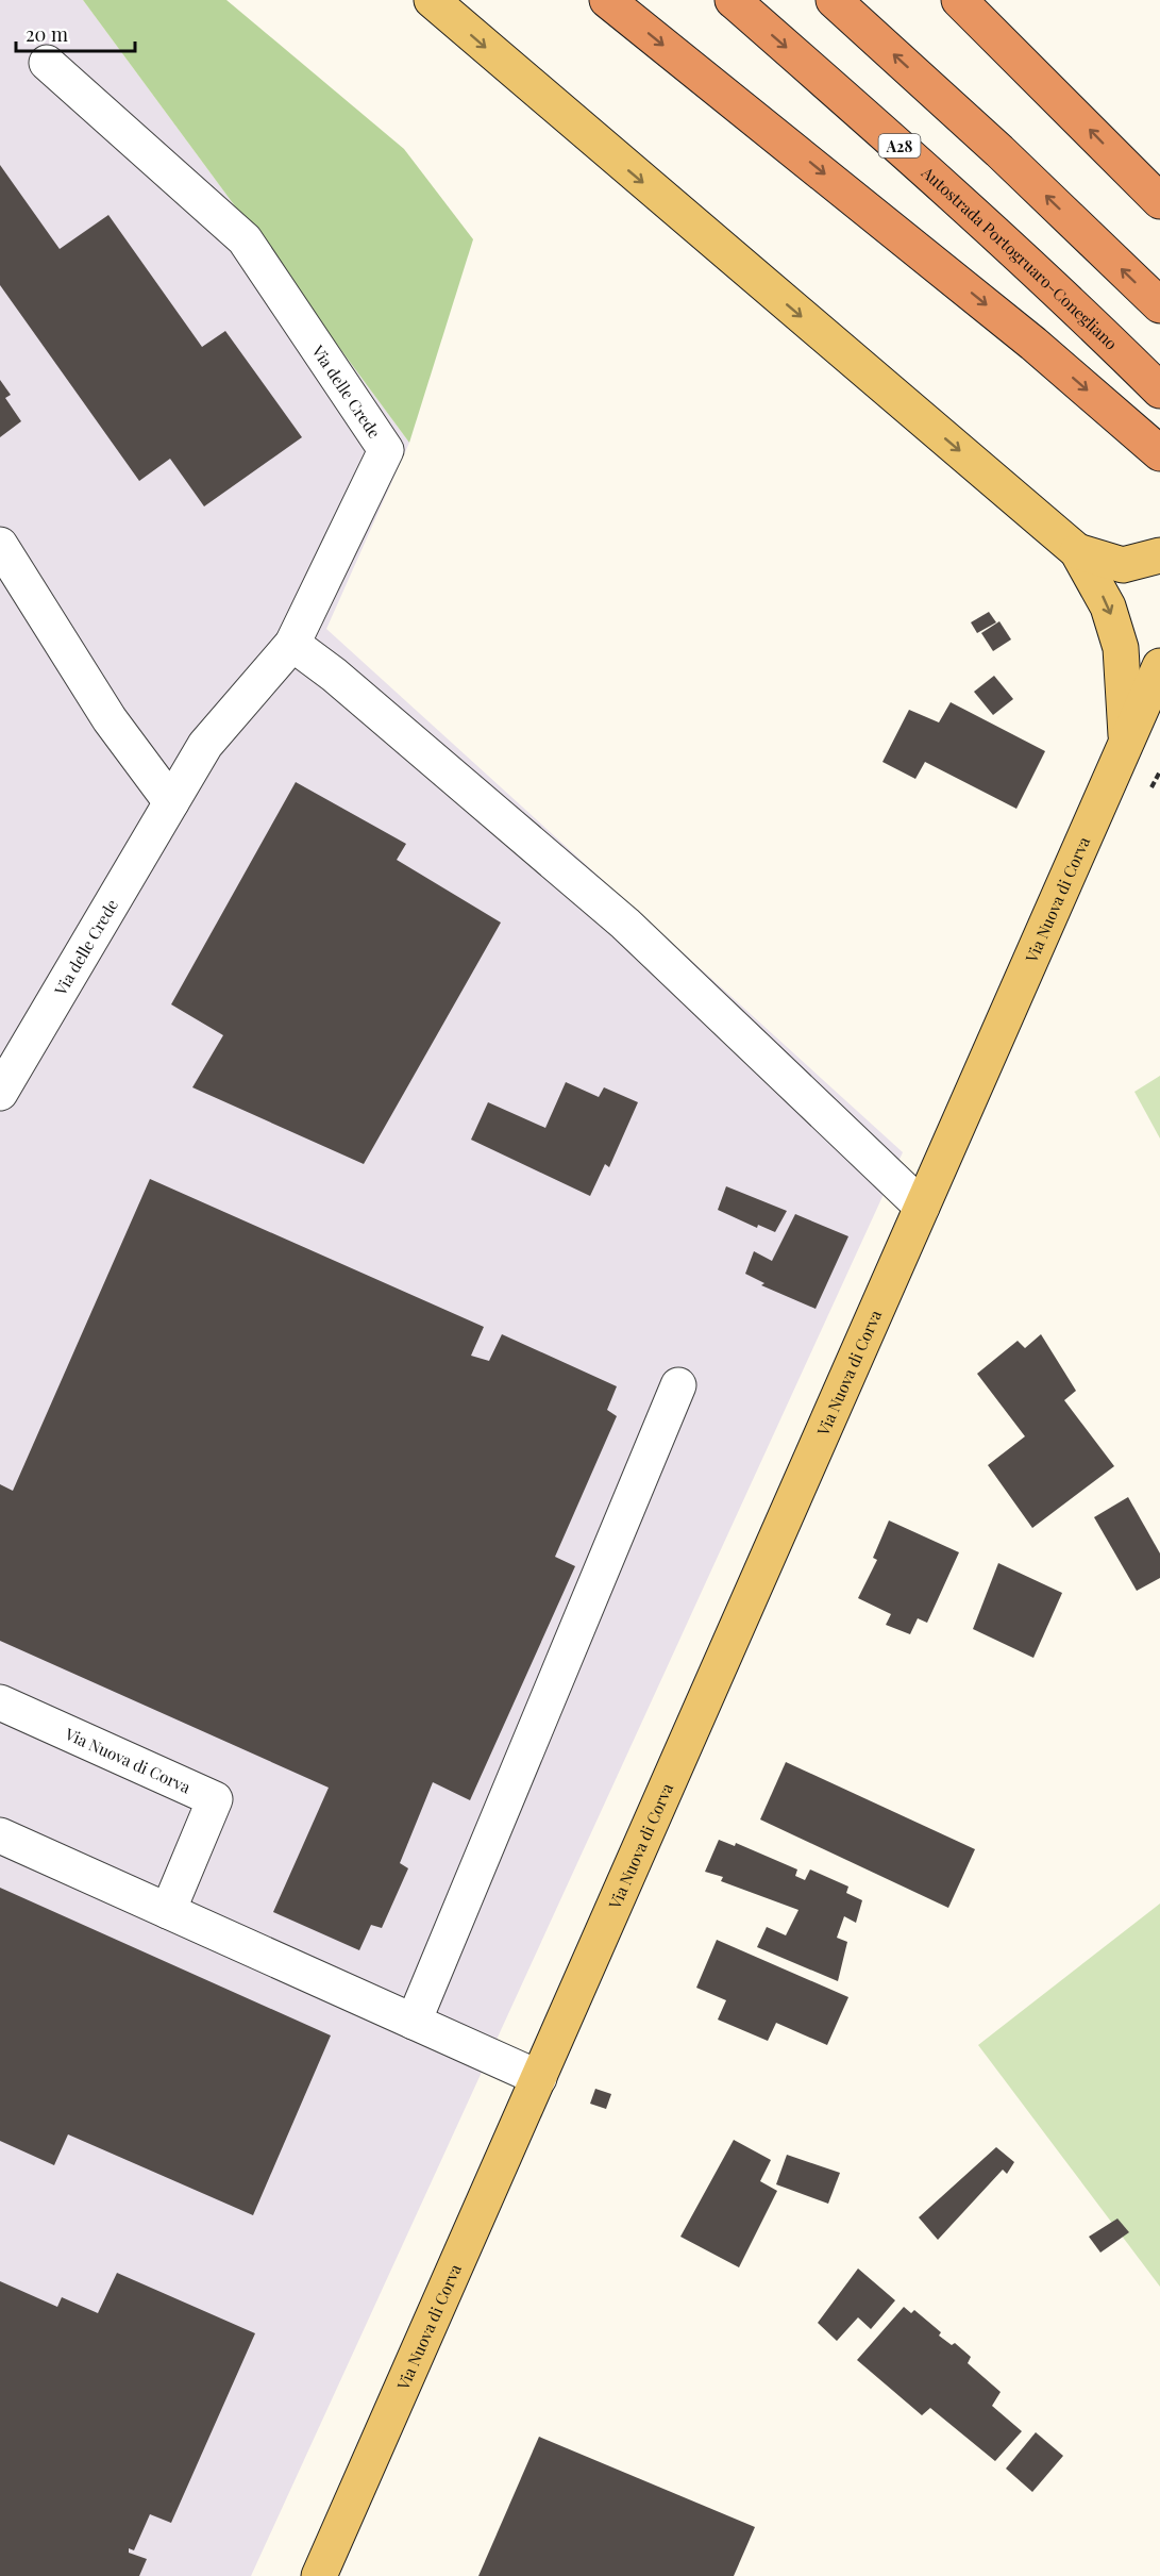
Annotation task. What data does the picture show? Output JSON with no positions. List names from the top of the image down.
{
  "streets": {
    "highway": ["A28", "Autostrada Portogruaro-Conegliano"],
    "main road": ["Via Nuova di Corva"],
    "street": ["Via delle Crede"]
  },
  "scale_bar": "20 m"
}
